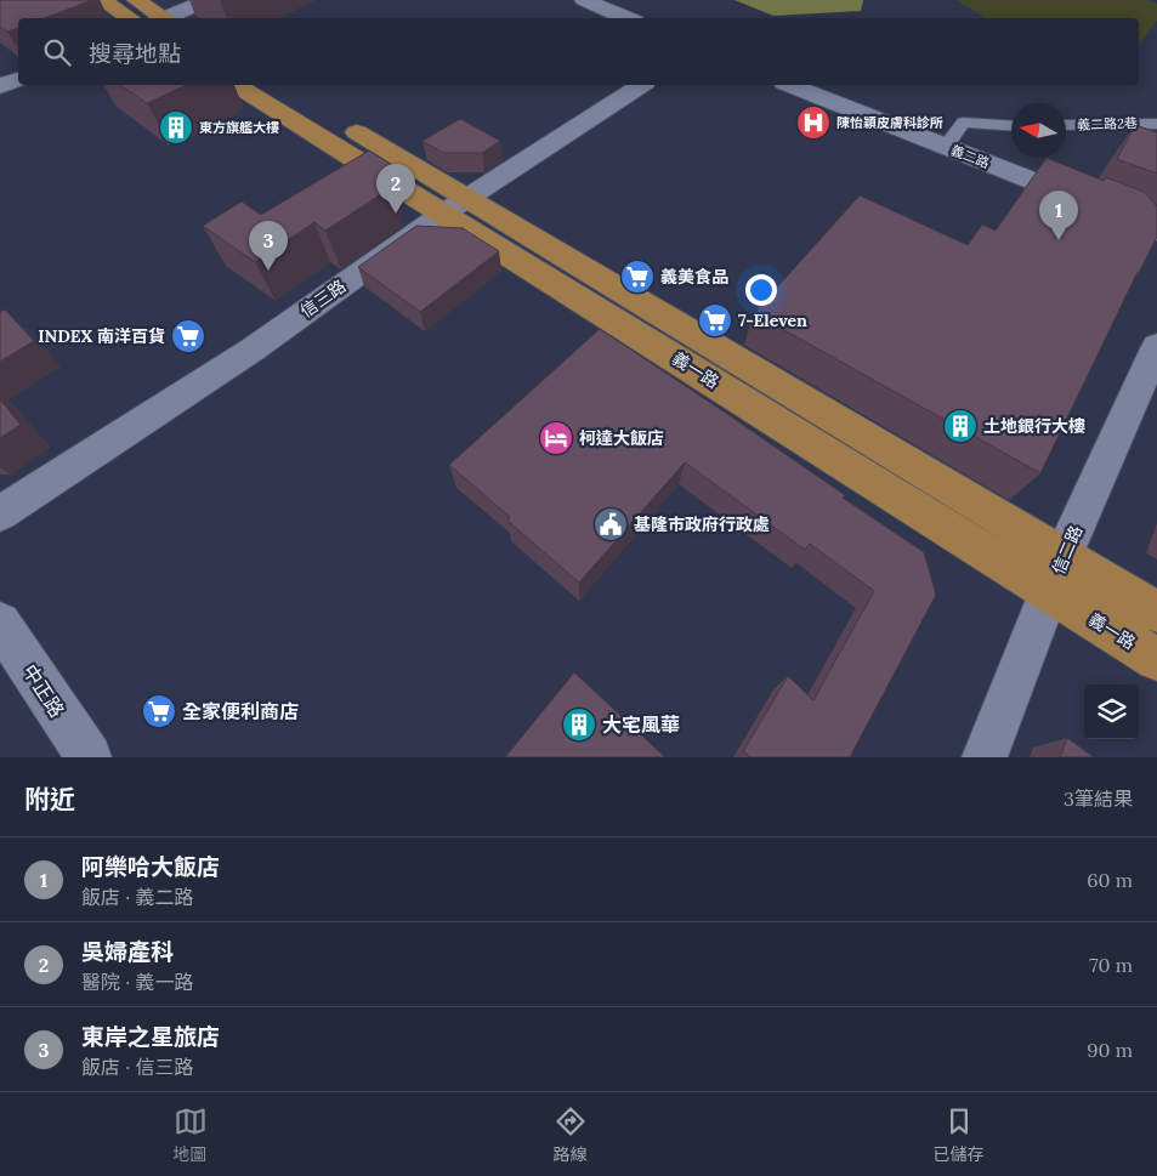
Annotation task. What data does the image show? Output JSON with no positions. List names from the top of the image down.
{
  "streets": {
    "main road": ["義一路"],
    "street": [
      "義二路",
      "信三路",
      "信二路",
      "中正路"
    ],
    "lane": ["義二路2巷"]
  },
  "crossings": [
    ["信三路", "義一路"],
    ["義一路", "信二路"]
  ],
  "places": {
    "hospital": ["陳怡穎皮膚科診所"],
    "building": ["東方旗艦大樓", "土地銀行大樓", "大宅風華"],
    "supermarket": [
      "義美食品",
      "7-Eleven",
      "INDEX 南洋百貨",
      "全家便利商店"
    ],
    "hotel": ["柯達大飯店"],
    "public building": ["基隆市政府行政處"]
  },
  "north": "left",
  "page": {
    "search": "搜尋地點",
    "pins": ["2", "1", "3"],
    "heading": ["附近", "3筆結果"],
    "list": [
      {
        "mark": "1",
        "name": "阿樂哈大飯店",
        "note": "飯店 · 義二路",
        "value": "60 m"
      },
      {
        "mark": "2",
        "name": "吳婦產科",
        "note": "醫院 · 義一路",
        "value": "70 m"
      },
      {
        "mark": "3",
        "name": "東岸之星旅店",
        "note": "飯店 · 信三路",
        "value": "90 m"
      }
    ],
    "nav": ["地圖", "路線", "已儲存"]
  }
}
